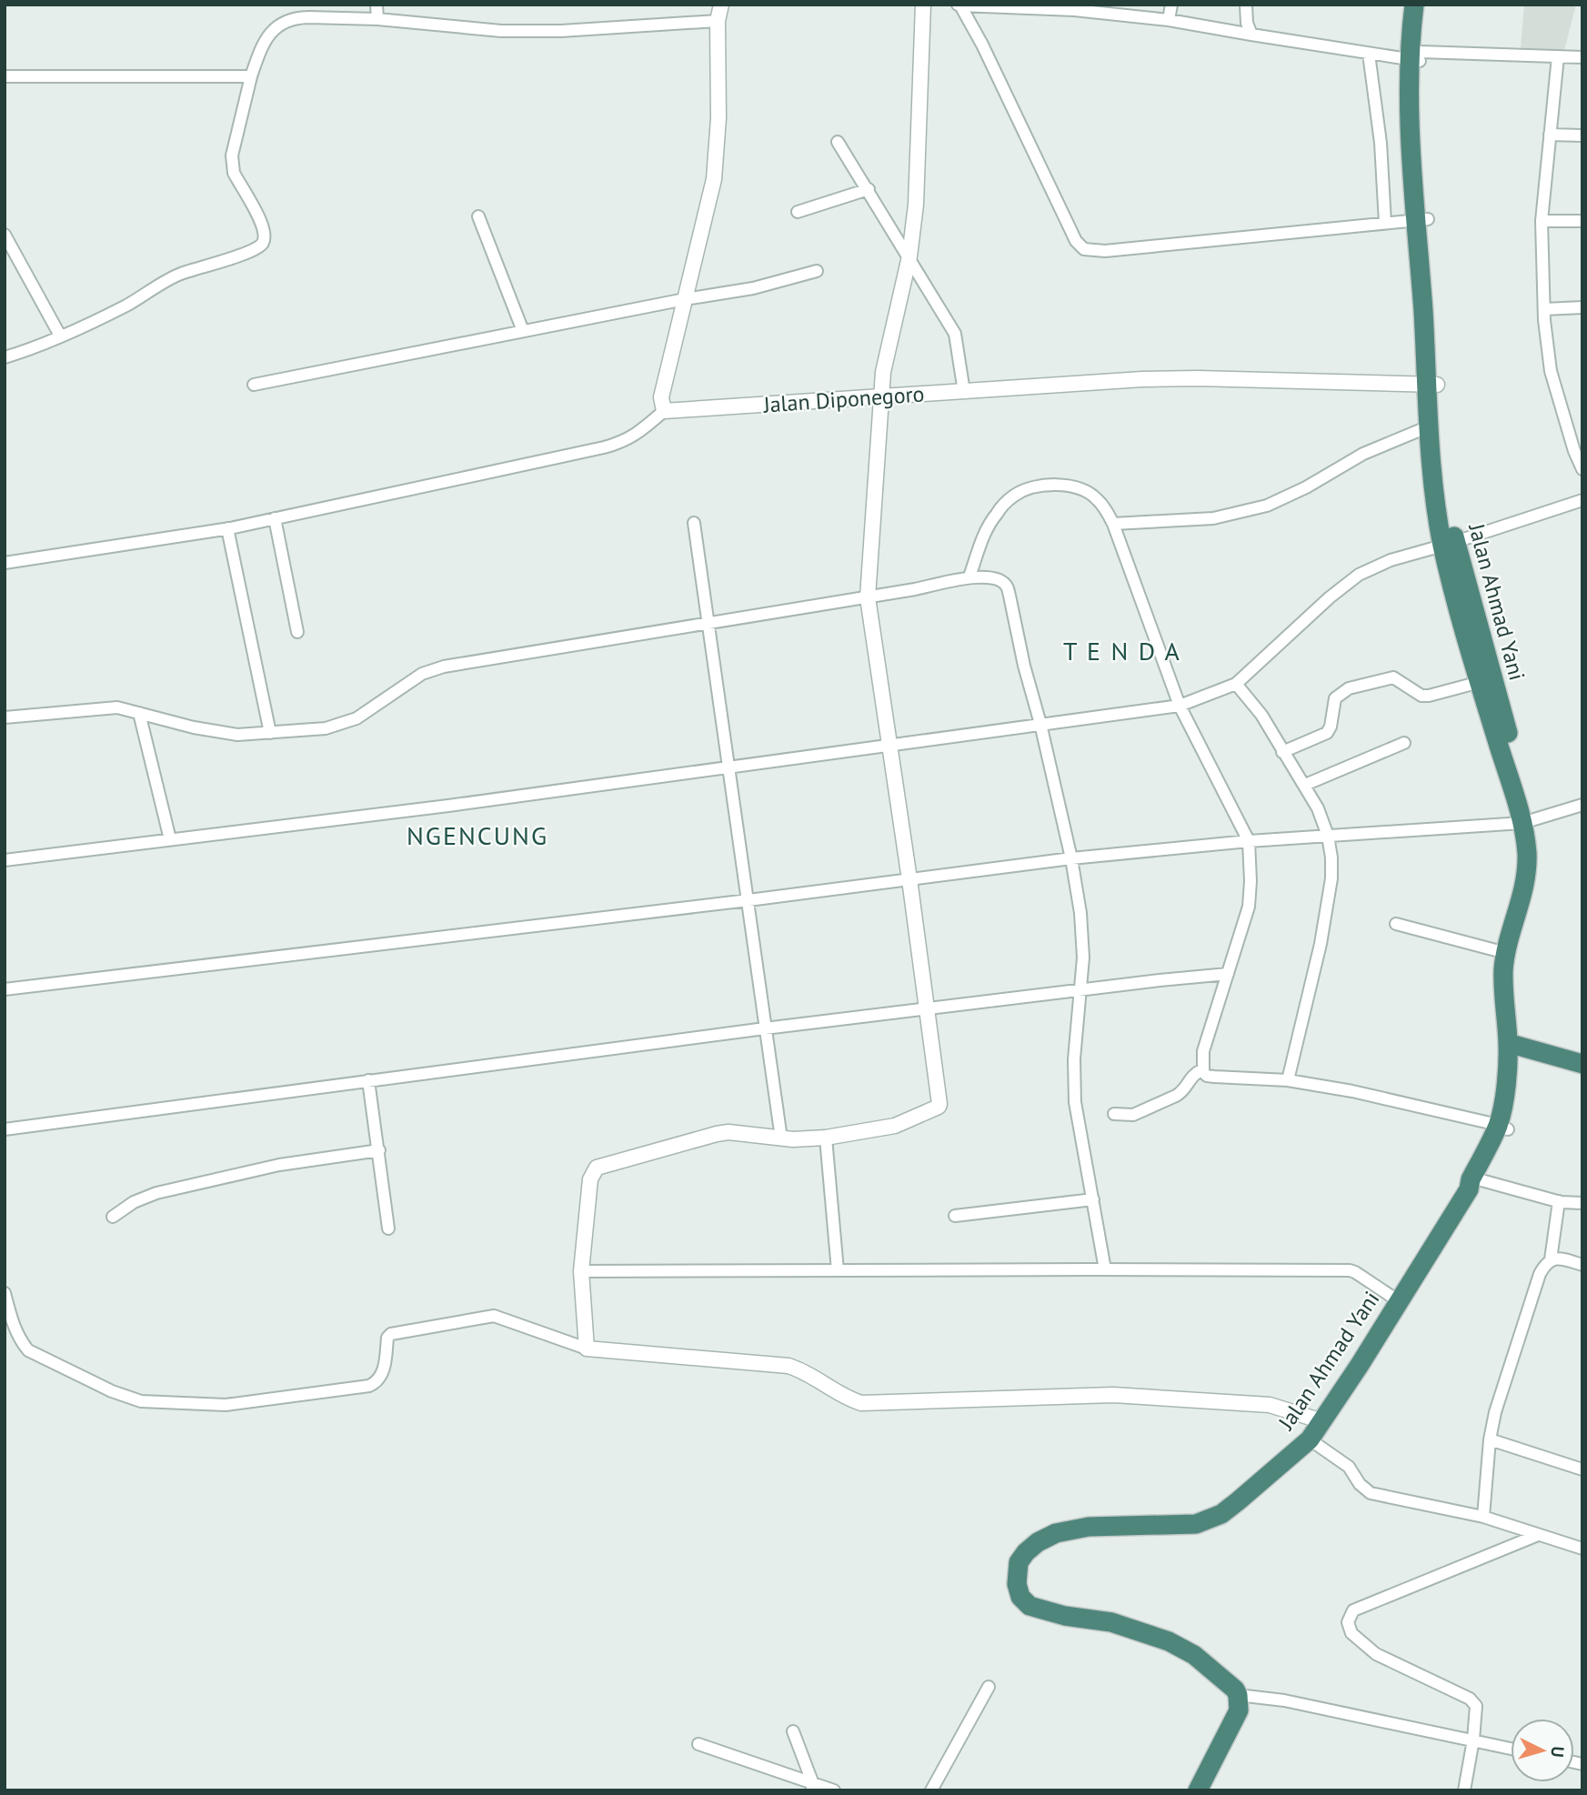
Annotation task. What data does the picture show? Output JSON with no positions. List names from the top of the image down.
{
  "streets": {
    "highway": ["Jalan Ahmad Yani"],
    "street": ["Jalan Diponegoro"]
  },
  "crossings": [
    ["Jalan Diponegoro", "Jalan Ahmad Yani"]
  ],
  "districts": ["T E N D A", "NGENCUNG"],
  "north": "right"
}
